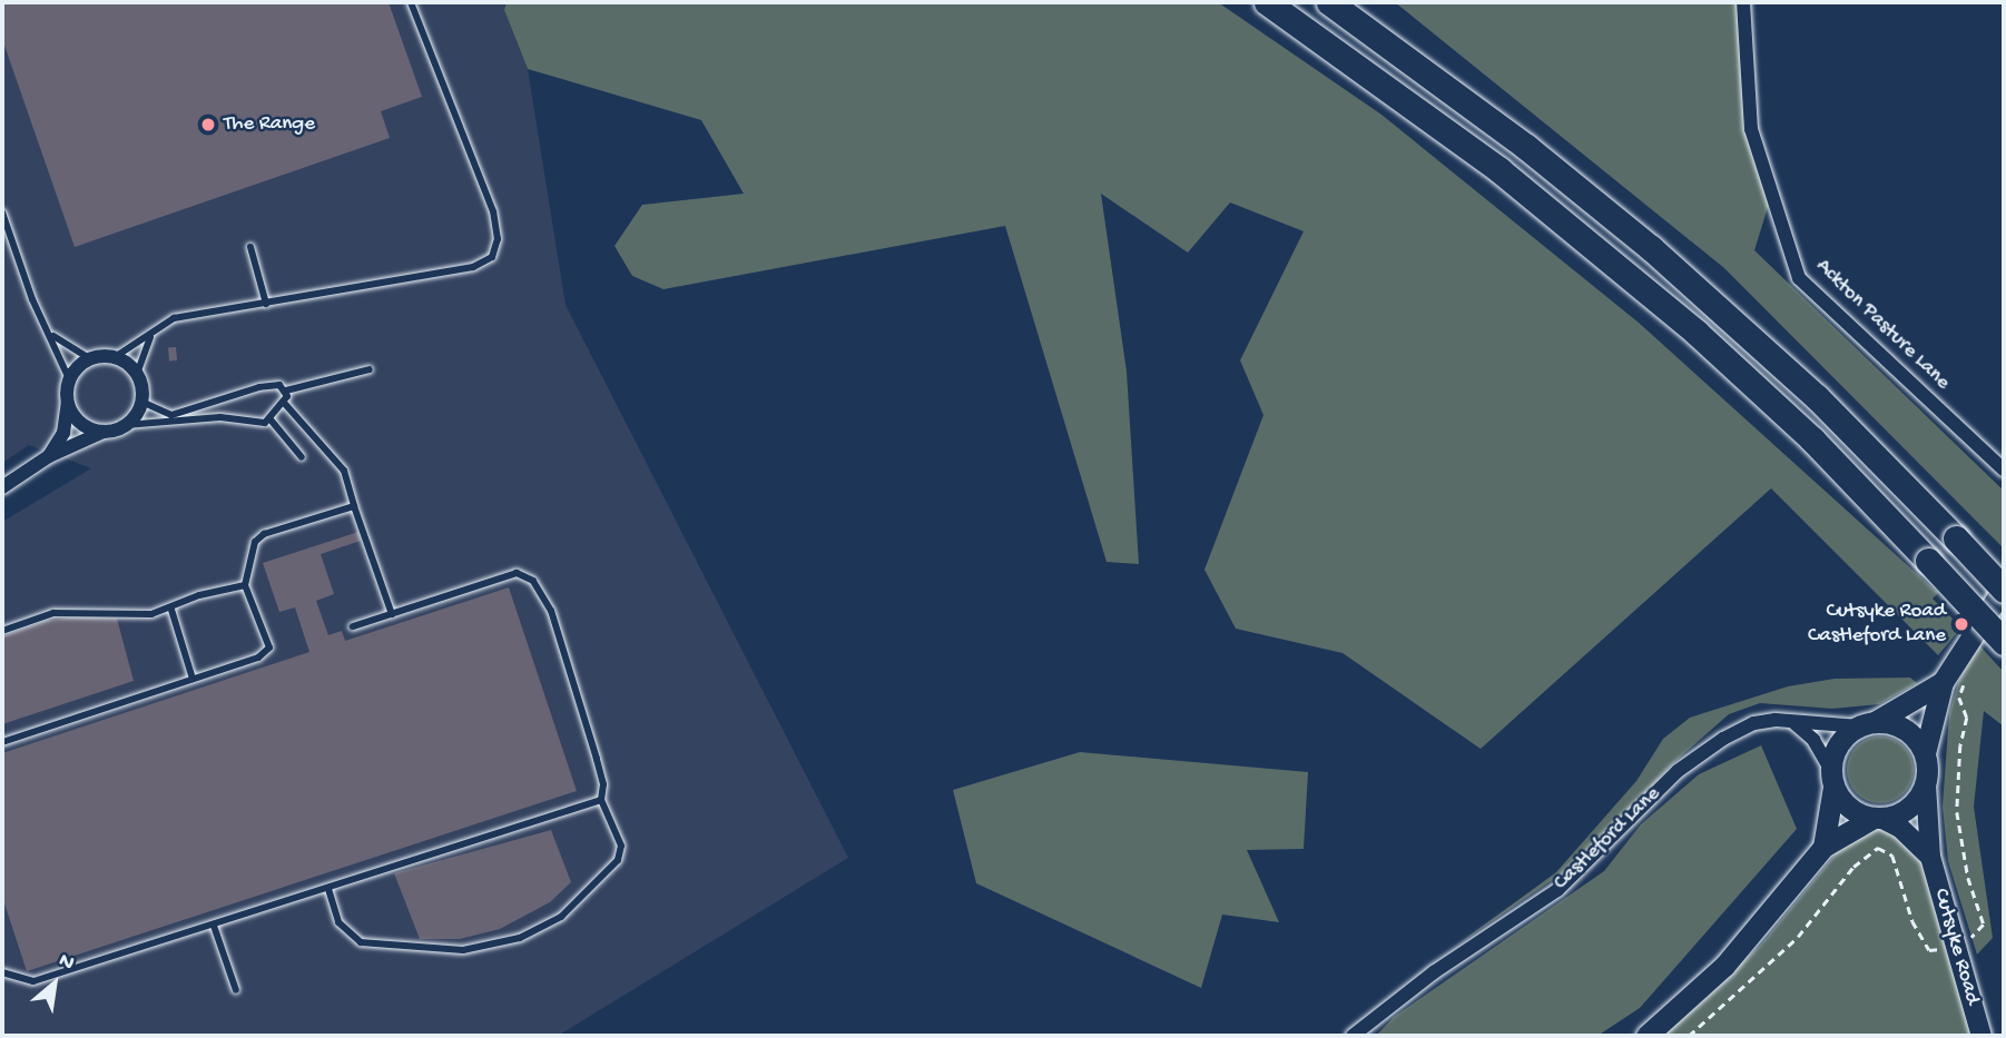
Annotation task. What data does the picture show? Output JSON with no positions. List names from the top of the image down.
{
  "streets": {
    "main road": ["Cutsyke Road"],
    "street": ["Ackton Pasture Lane", "Castleford Lane"]
  },
  "crossings": [
    ["Castleford Lane", "Cutsyke Road"]
  ],
  "places": ["The Range", "Cutsyke Road Castleford Lane"],
  "north": "top right"
}
